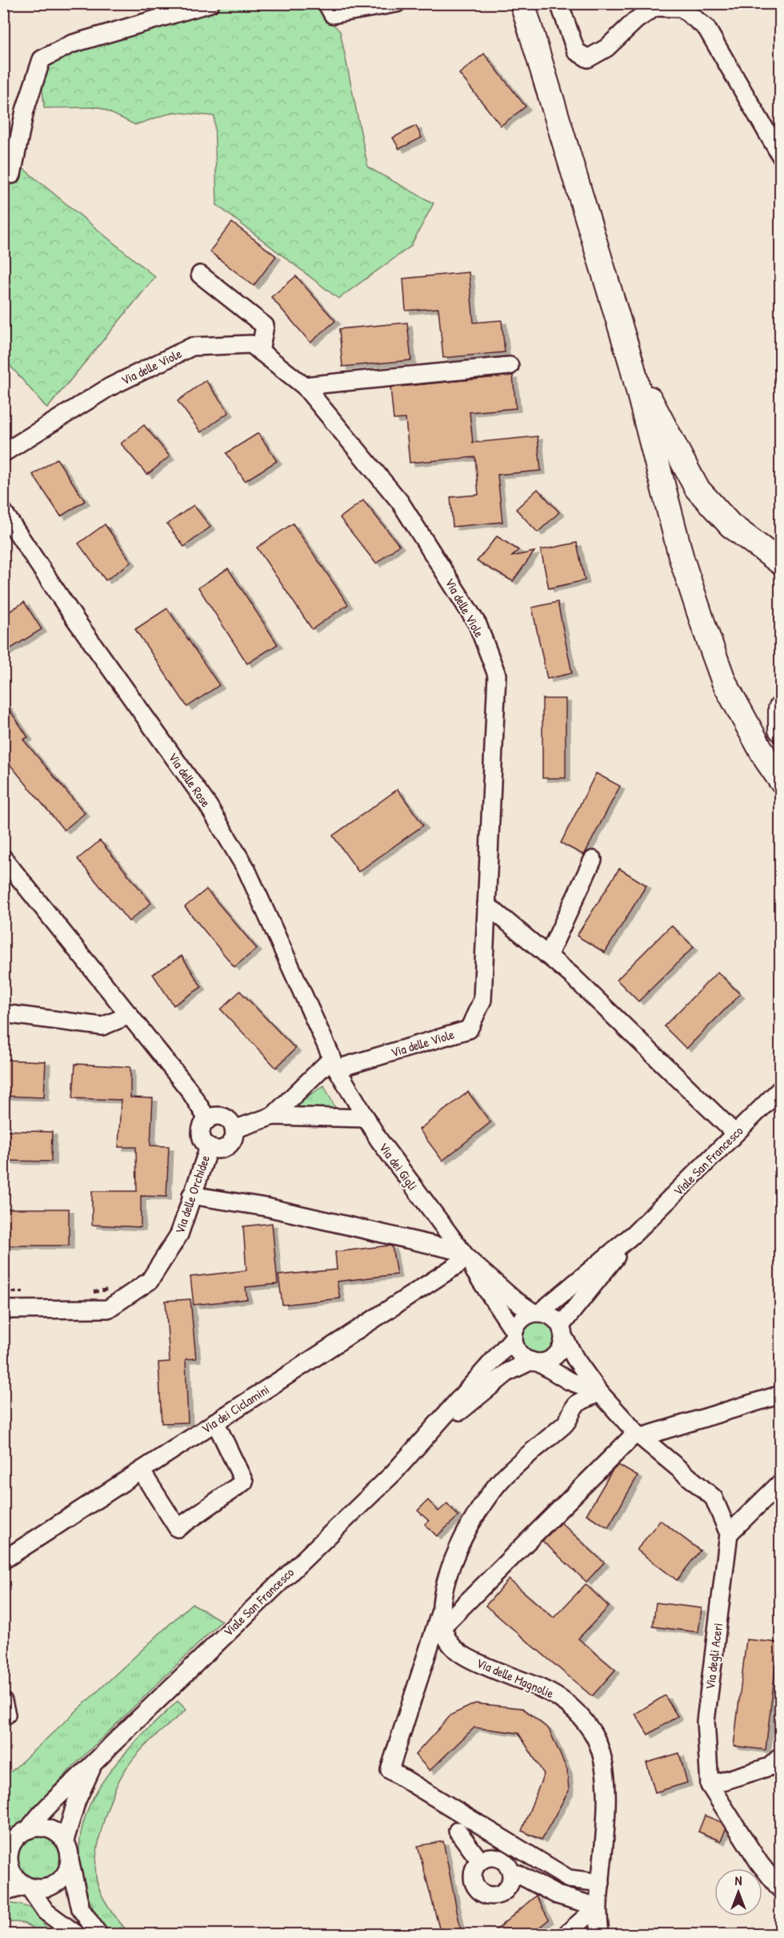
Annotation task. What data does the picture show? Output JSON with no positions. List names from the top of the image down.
{
  "streets": {
    "street": [
      "Via delle Viole",
      "Via delle Rose",
      "Viale San Francesco",
      "Via dei Gigli",
      "Via delle Orchidee",
      "Via dei Ciclamini",
      "Via degli Aceri",
      "Via delle Magnolie"
    ]
  },
  "crossings": [
    ["Via delle Viole", "Via delle Rose"],
    ["Via delle Viole", "Via dei Gigli"],
    ["Via delle Rose", "Via dei Gigli"],
    ["Viale San Francesco", "Via dei Gigli"],
    ["Viale San Francesco", "Via degli Aceri"],
    ["Via dei Gigli", "Via dei Ciclamini"],
    ["Via dei Gigli", "Via degli Aceri"]
  ],
  "north": "top"
}
